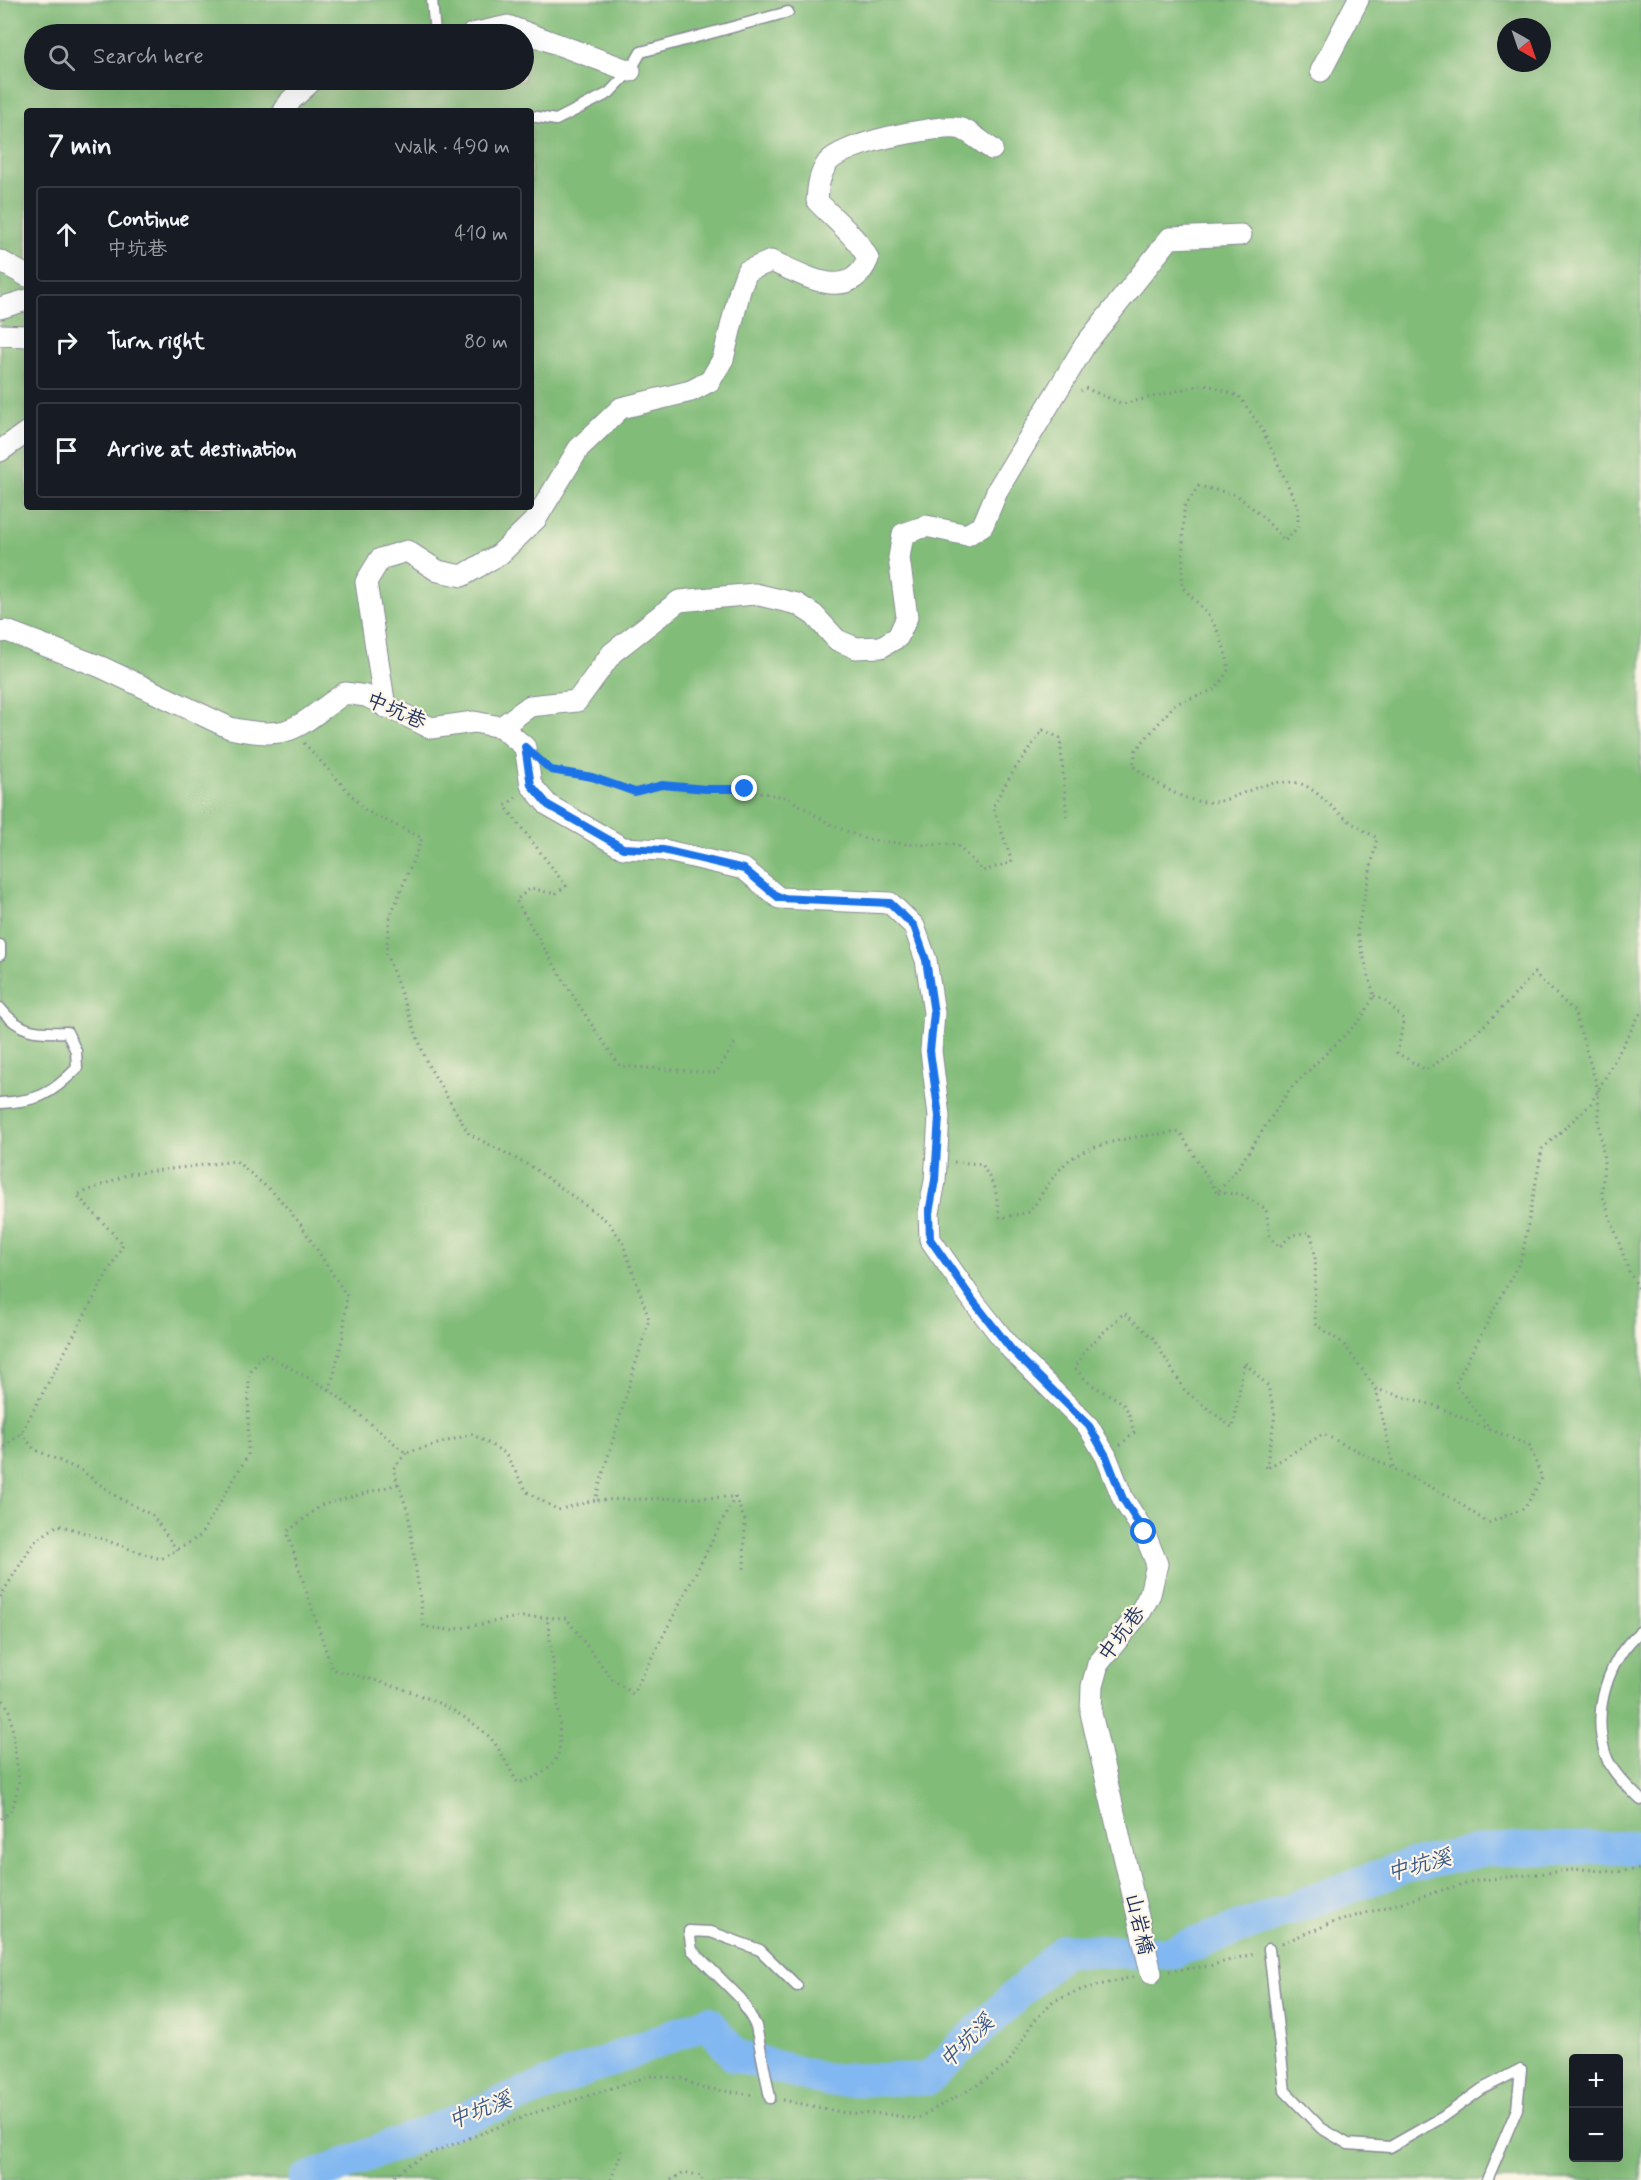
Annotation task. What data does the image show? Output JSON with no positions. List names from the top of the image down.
{
  "streets": {
    "street": ["中坑巷", "山岩橋"]
  },
  "crossings": [
    ["中坑巷", "山岩橋"]
  ],
  "water": ["中坑溪"],
  "north": "bottom right",
  "page": {
    "search": "Search here",
    "heading": ["7 min", "Walk · 490 m"],
    "list": [
      ["Continue", "中坑巷", "410 m"],
      ["Turn right", "80 m"],
      "Arrive at destination"
    ],
    "map_buttons": ["+", "−"]
  }
}
